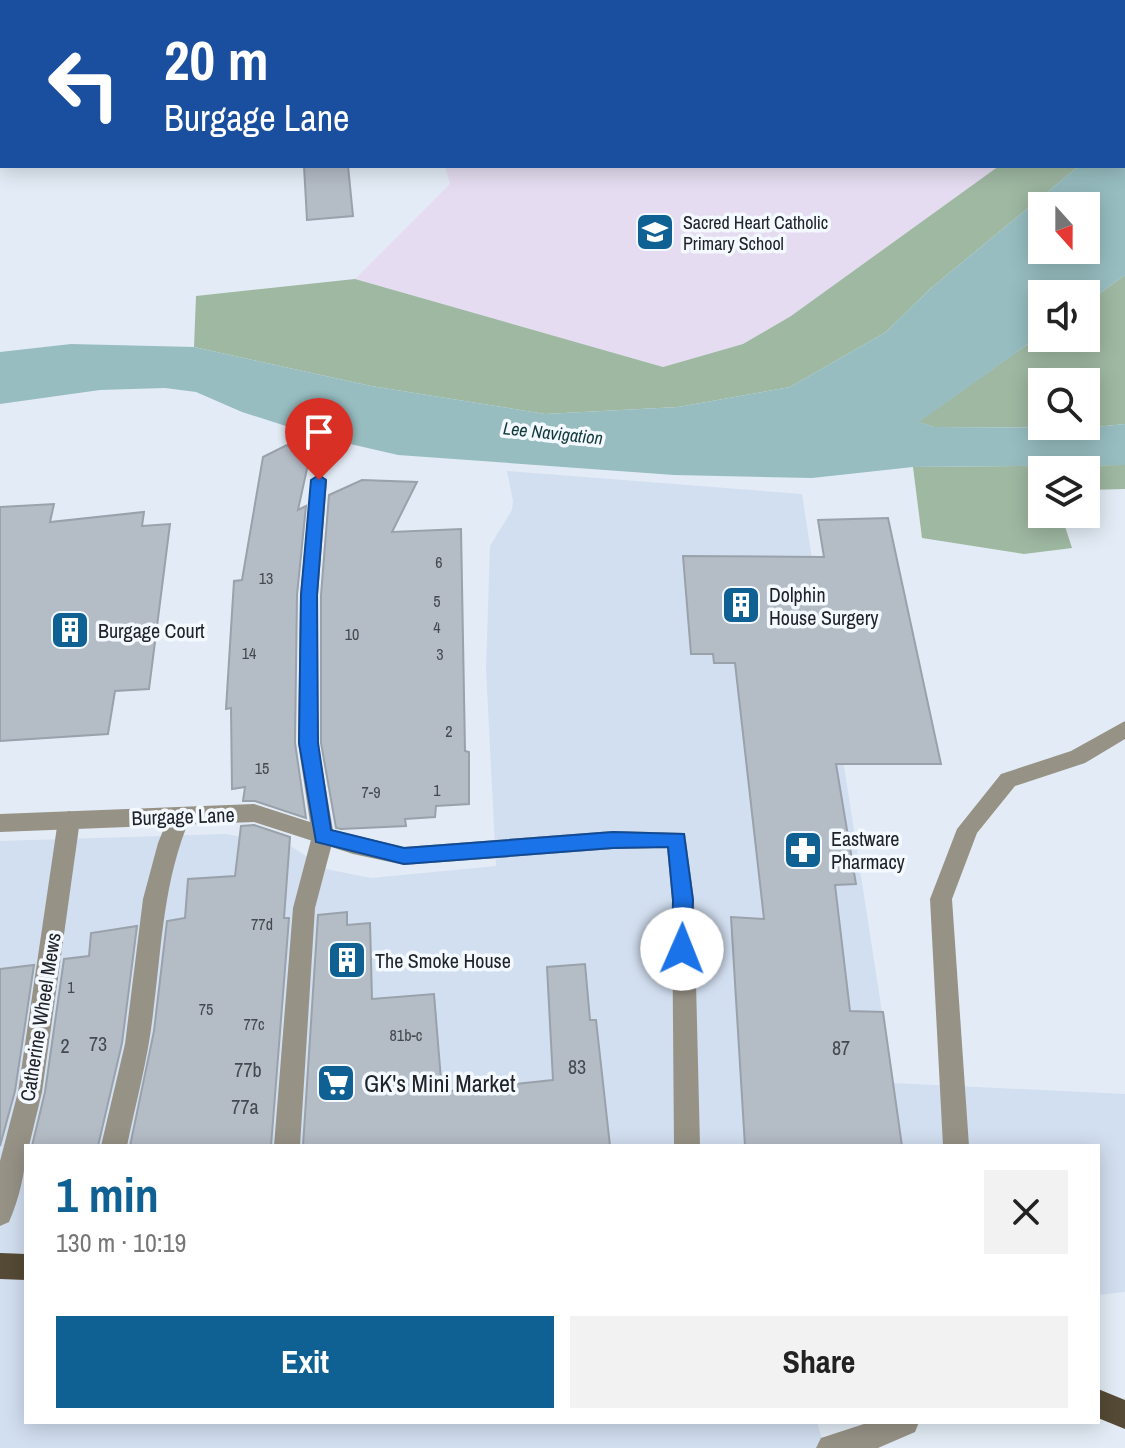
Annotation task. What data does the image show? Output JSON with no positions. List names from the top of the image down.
{
  "streets": {
    "street": ["Burgage Lane", "Catherine Wheel Mews"]
  },
  "crossings": [
    ["Burgage Lane", "Catherine Wheel Mews"]
  ],
  "water": ["Lee Navigation"],
  "places": {
    "school or university": ["Sacred Heart Catholic Primary School"],
    "building": ["Dolphin House Surgery", "Burgage Court", "The Smoke House"],
    "pharmacy": ["Eastware Pharmacy"],
    "supermarket": ["GK's Mini Market"]
  },
  "house_numbers": [
    "6",
    "13",
    "5",
    "4",
    "10",
    "14",
    "3",
    "2",
    "15",
    "1",
    "7-9",
    "77d",
    "1",
    "75",
    "77c",
    "81b-c",
    "73",
    "2",
    "87",
    "83",
    "77b",
    "77a"
  ],
  "north": "bottom",
  "page": {
    "turn": ["20 m", "Burgage Lane"],
    "heading": ["1 min", "130 m · 10:19"],
    "buttons": ["Exit", "Share"]
  }
}
